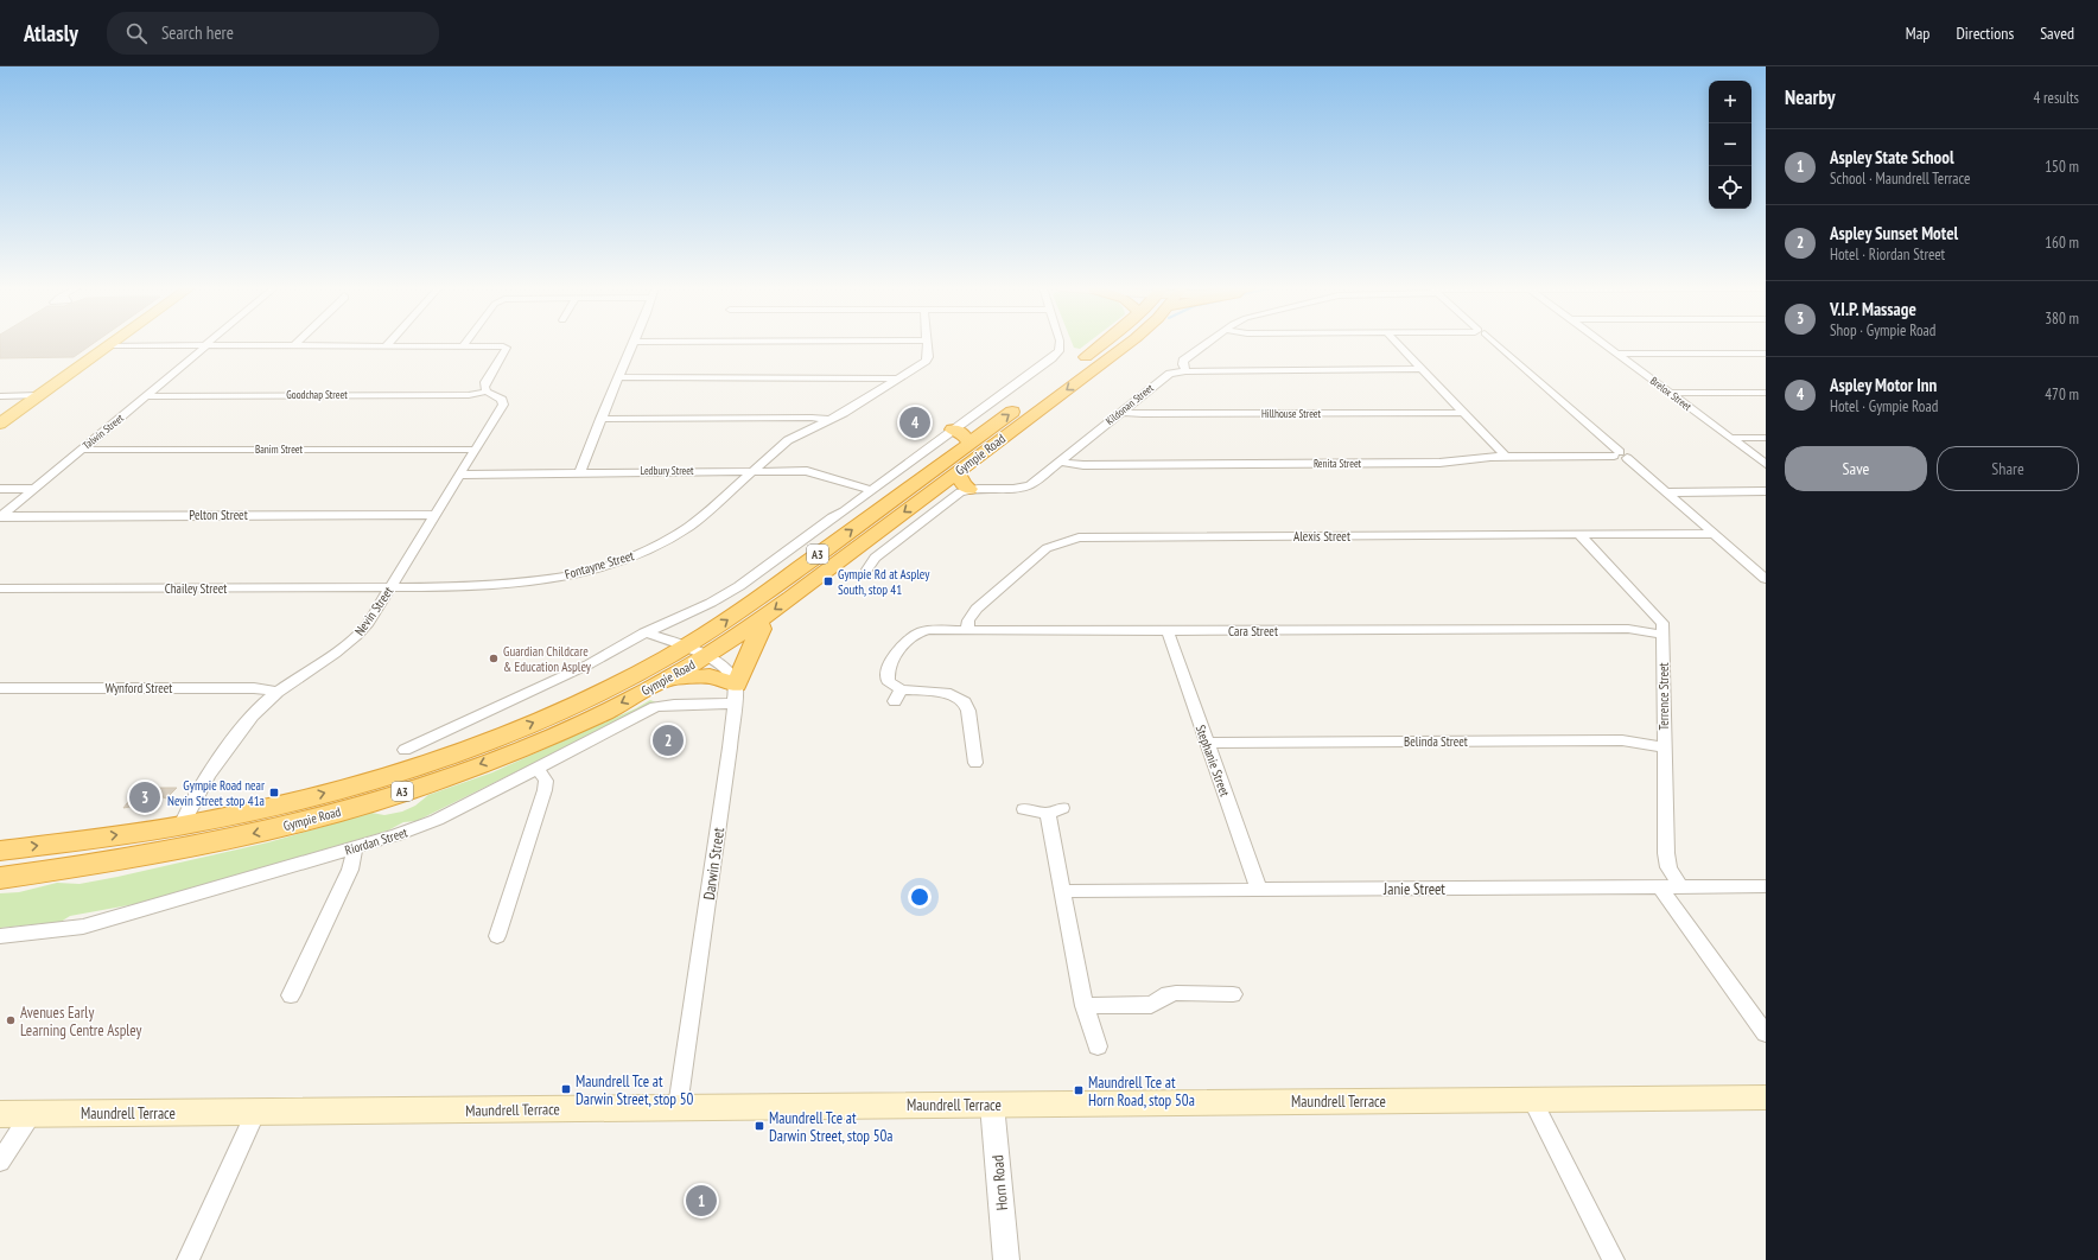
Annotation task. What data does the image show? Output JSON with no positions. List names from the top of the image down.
{
  "streets": {
    "highway": ["Gympie Road", "A3"],
    "main road": ["Maundrell Terrace"],
    "street": [
      "Brelox Street",
      "Goodchap Street",
      "Kildonan Street",
      "Hillhouse Street",
      "Talwin Street",
      "Banim Street",
      "Renita Street",
      "Ledbury Street",
      "Pelton Street",
      "Alexis Street",
      "Fontayne Street",
      "Chailey Street",
      "Nevin Street",
      "Cara Street",
      "Wynford Street",
      "Terrence Street",
      "Belinda Street",
      "Stephanie Street",
      "Riordan Street",
      "Darwin Street",
      "Janie Street",
      "Horn Road"
    ]
  },
  "crossings": [
    ["Goodchap Street", "Talwin Street"],
    ["Goodchap Street", "Nevin Street"],
    ["Kildonan Street", "Hillhouse Street"],
    ["Kildonan Street", "Renita Street"],
    ["Talwin Street", "Banim Street"],
    ["Talwin Street", "Pelton Street"],
    ["Banim Street", "Nevin Street"],
    ["Gympie Road", "Nevin Street"],
    ["Ledbury Street", "Fontayne Street"],
    ["Ledbury Street", "Nevin Street"],
    ["Pelton Street", "Nevin Street"],
    ["Alexis Street", "Cara Street"],
    ["Alexis Street", "Terrence Street"],
    ["Fontayne Street", "Chailey Street"],
    ["Fontayne Street", "Nevin Street"],
    ["Chailey Street", "Nevin Street"],
    ["Nevin Street", "Wynford Street"],
    ["Cara Street", "Terrence Street"],
    ["Cara Street", "Stephanie Street"],
    ["Terrence Street", "Belinda Street"],
    ["Terrence Street", "Janie Street"],
    ["Belinda Street", "Stephanie Street"],
    ["Stephanie Street", "Janie Street"],
    ["Riordan Street", "Darwin Street"],
    ["Darwin Street", "Maundrell Terrace"],
    ["Maundrell Terrace", "Horn Road"]
  ],
  "places": {
    "transit": [
      "Gympie Rd at Aspley South, stop 41",
      "Gympie Road near Nevin Street stop 41a",
      "Maundrell Tce at Darwin Street, stop 50",
      "Maundrell Tce at Horn Road, stop 50a",
      "Maundrell Tce at Darwin Street, stop 50a"
    ],
    "other": ["Guardian Childcare & Education Aspley", "Avenues Early Learning Centre Aspley"]
  },
  "page": {
    "header": "Atlasly",
    "search": "Search here",
    "nav": ["Map", "Directions", "Saved"],
    "heading": ["Nearby", "4 results"],
    "map_buttons": ["+", "−"],
    "list": [
      {
        "mark": "1",
        "name": "Aspley State School",
        "note": "School · Maundrell Terrace",
        "value": "150 m"
      },
      {
        "mark": "2",
        "name": "Aspley Sunset Motel",
        "note": "Hotel · Riordan Street",
        "value": "160 m"
      },
      {
        "mark": "3",
        "name": "V.I.P. Massage",
        "note": "Shop · Gympie Road",
        "value": "380 m"
      },
      {
        "mark": "4",
        "name": "Aspley Motor Inn",
        "note": "Hotel · Gympie Road",
        "value": "470 m"
      }
    ],
    "pins": [
      "4",
      "2",
      "3",
      "1"
    ],
    "buttons": ["Save", "Share"]
  }
}
